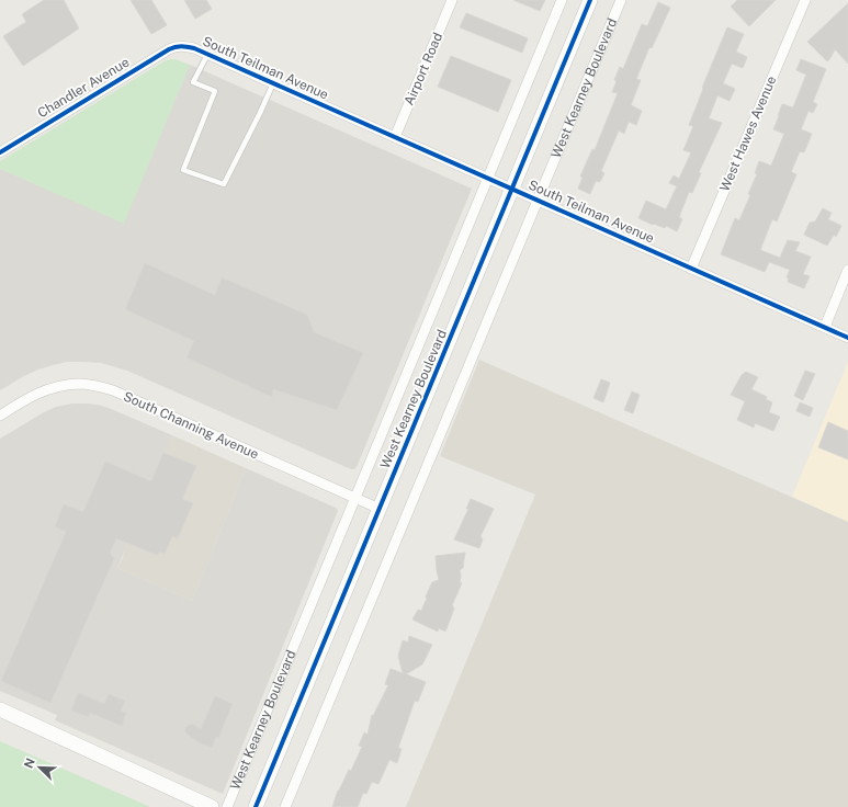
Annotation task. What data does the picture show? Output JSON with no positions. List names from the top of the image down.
{
  "streets": {
    "main road": ["West Kearney Boulevard"],
    "street": [
      "South Teilman Avenue",
      "Airport Road",
      "Chandler Avenue",
      "West Hawes Avenue",
      "South Channing Avenue"
    ]
  },
  "crossings": [
    ["South Teilman Avenue", "Airport Road"],
    ["South Teilman Avenue", "Chandler Avenue"],
    ["South Teilman Avenue", "West Kearney Boulevard"],
    ["South Teilman Avenue", "West Hawes Avenue"],
    ["West Kearney Boulevard", "South Channing Avenue"]
  ],
  "north": "top left"
}
